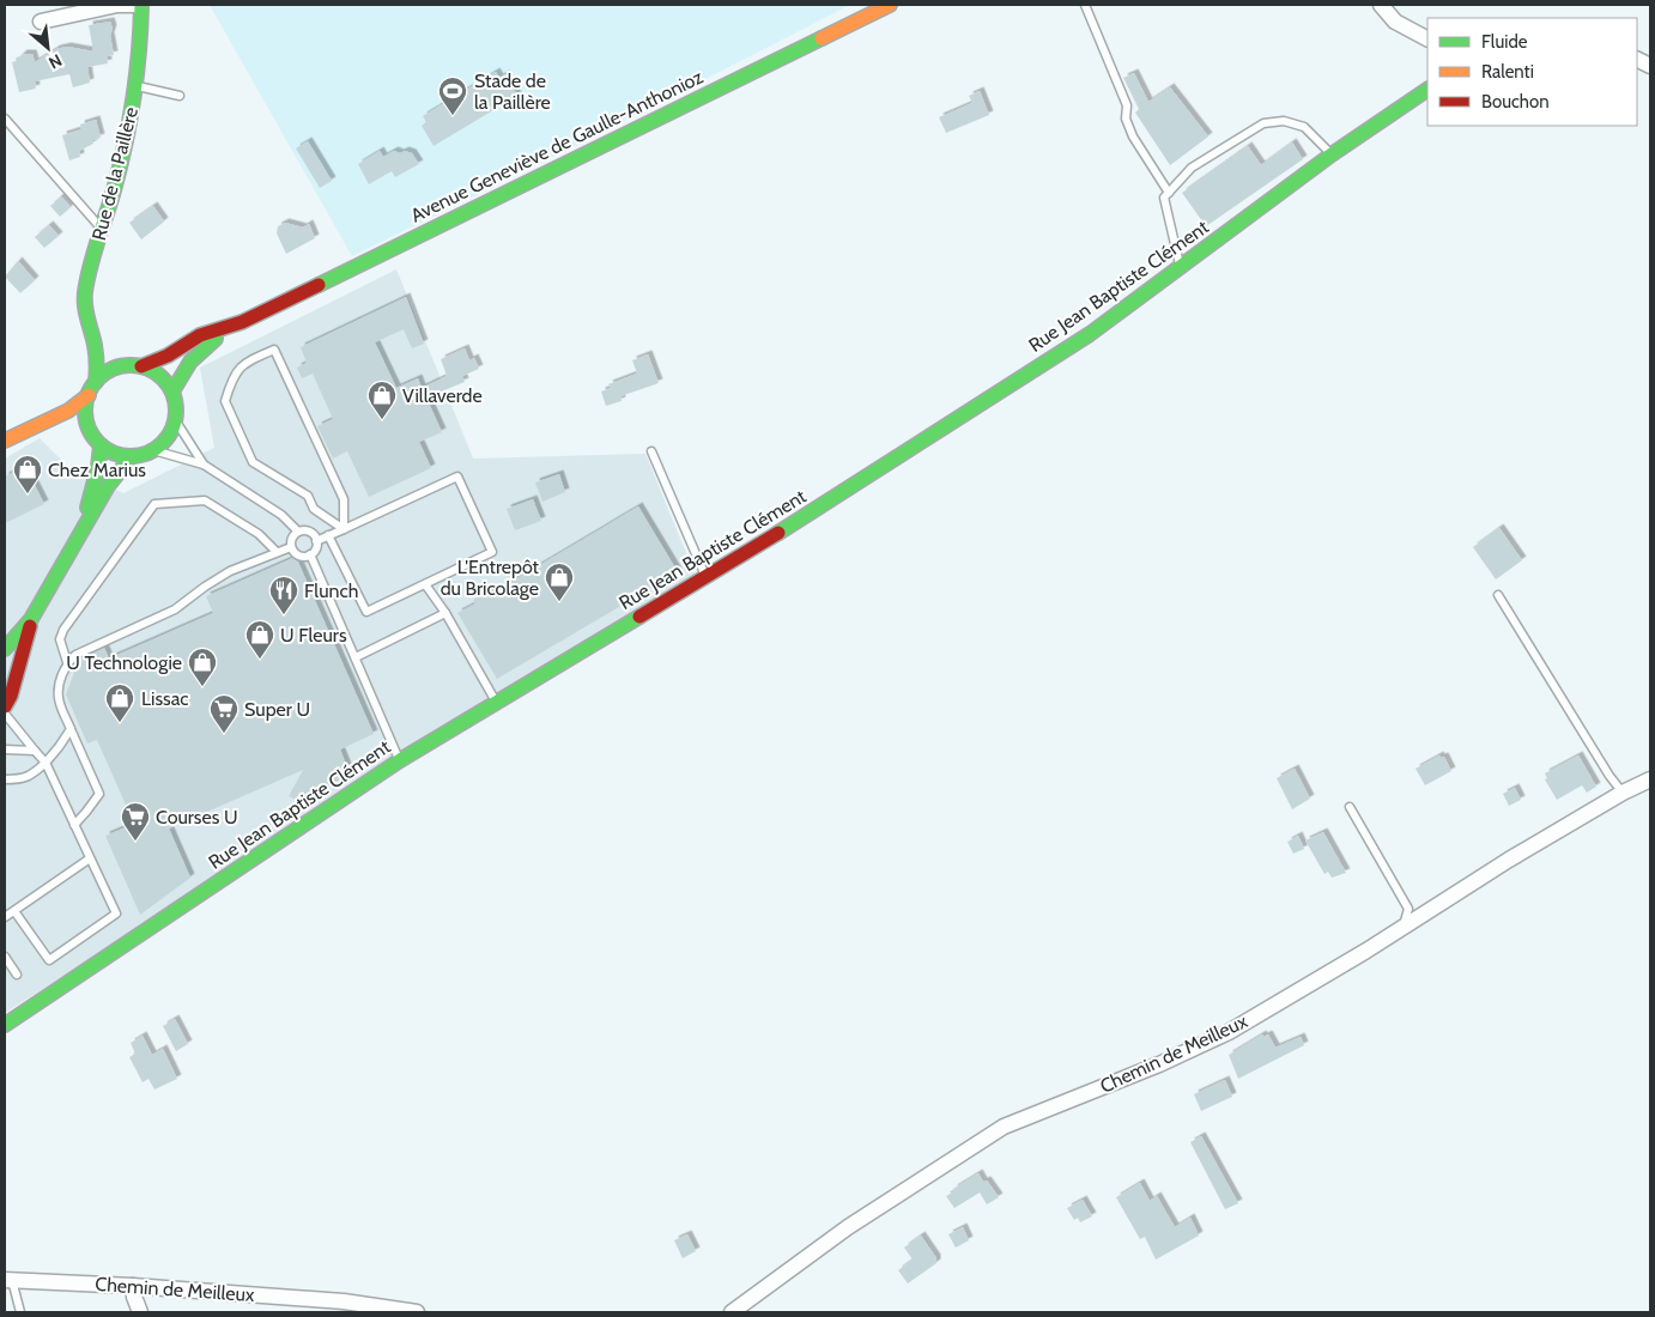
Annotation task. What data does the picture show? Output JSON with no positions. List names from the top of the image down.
{
  "streets": {
    "street": [
      "Avenue Geneviève de Gaulle-Anthonioz",
      "Rue de la Paillère",
      "Rue Jean Baptiste Clément",
      "Chemin de Meilleux"
    ]
  },
  "crossings": [
    ["Avenue Geneviève de Gaulle-Anthonioz", "Rue de la Paillère"]
  ],
  "places": {
    "sports": ["Stade de la Paillère"],
    "shop": [
      "Villaverde",
      "Chez Marius",
      "L'Entrepôt du Bricolage",
      "U Fleurs",
      "U Technologie",
      "Lissac"
    ],
    "restaurant": ["Flunch"],
    "supermarket": ["Super U", "Courses U"]
  },
  "legend": ["Fluide", "Ralenti", "Bouchon"],
  "north": "bottom right"
}
